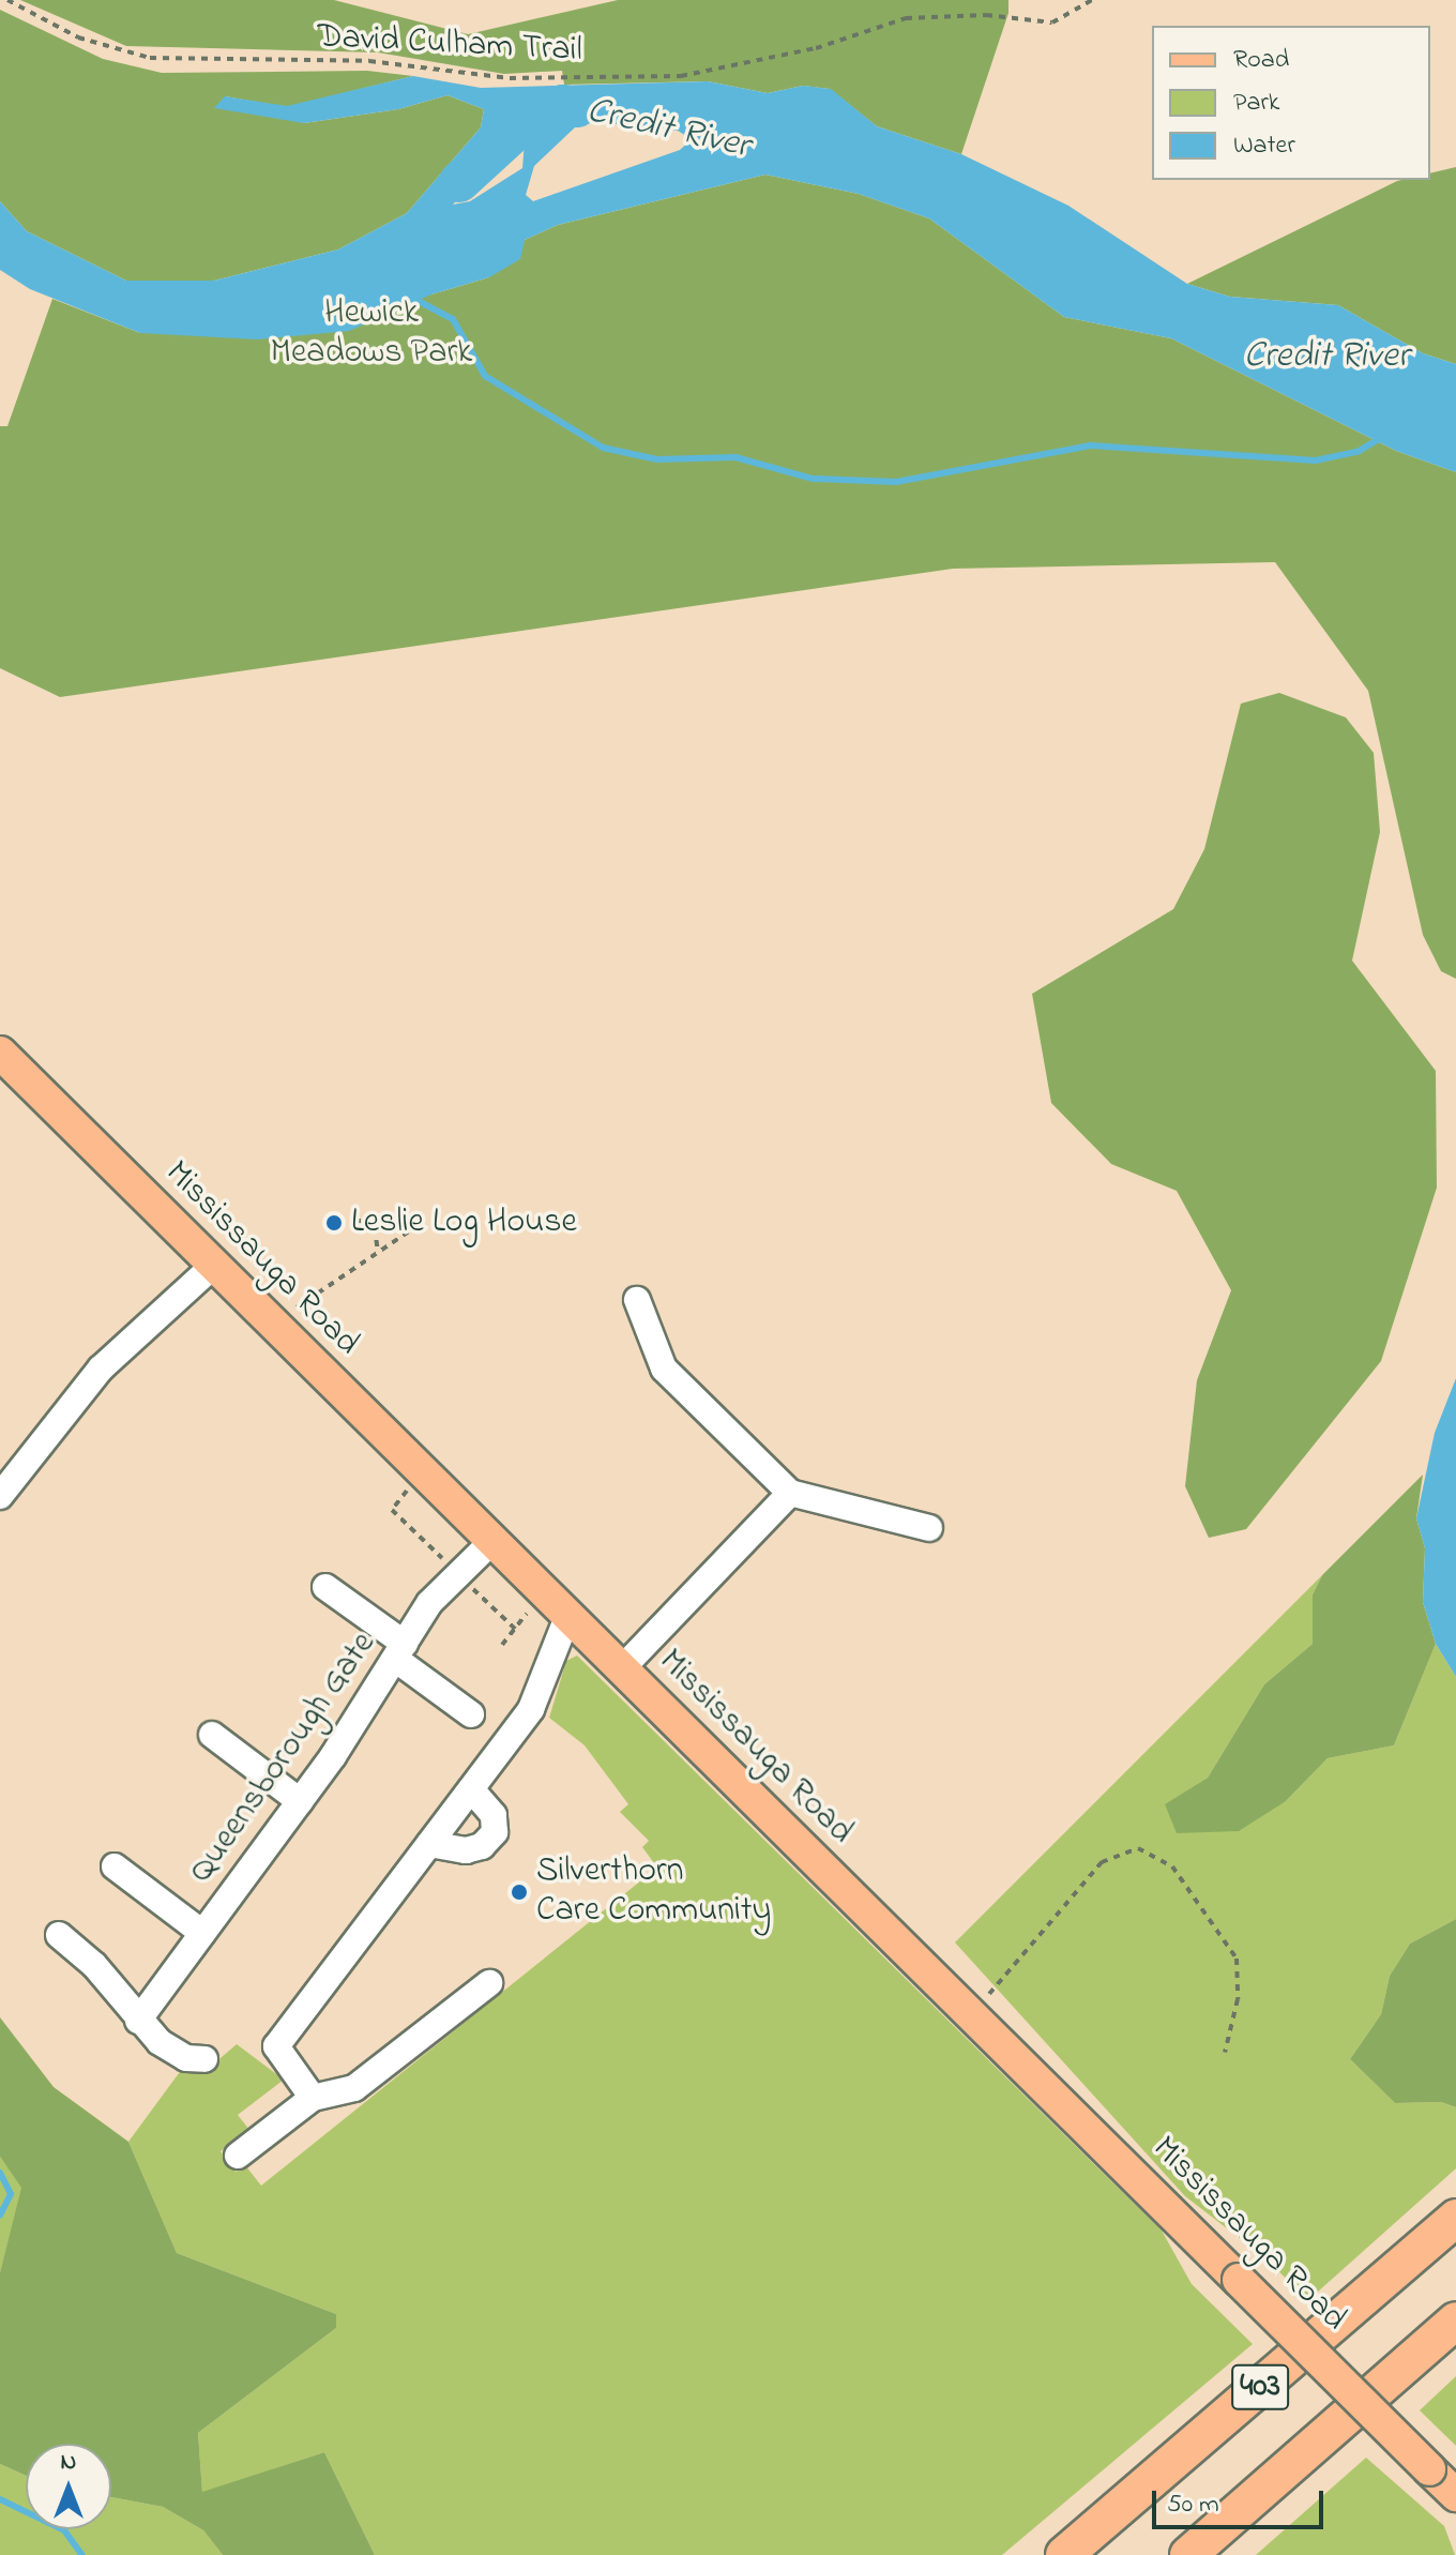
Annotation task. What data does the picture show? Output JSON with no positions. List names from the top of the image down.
{
  "streets": {
    "highway": ["403"],
    "main road": ["Mississauga Road"],
    "street": ["Queensborough Gate"],
    "path": ["David Culham Trail"]
  },
  "crossings": [
    ["Mississauga Road", "Queensborough Gate"]
  ],
  "water": ["Credit River"],
  "parks": ["Hewick Meadows Park"],
  "places": ["Leslie Log House", "Silverthorn Care Community"],
  "legend": ["Road", "Park", "Water"],
  "scale_bar": "50 m",
  "north": "top"
}
